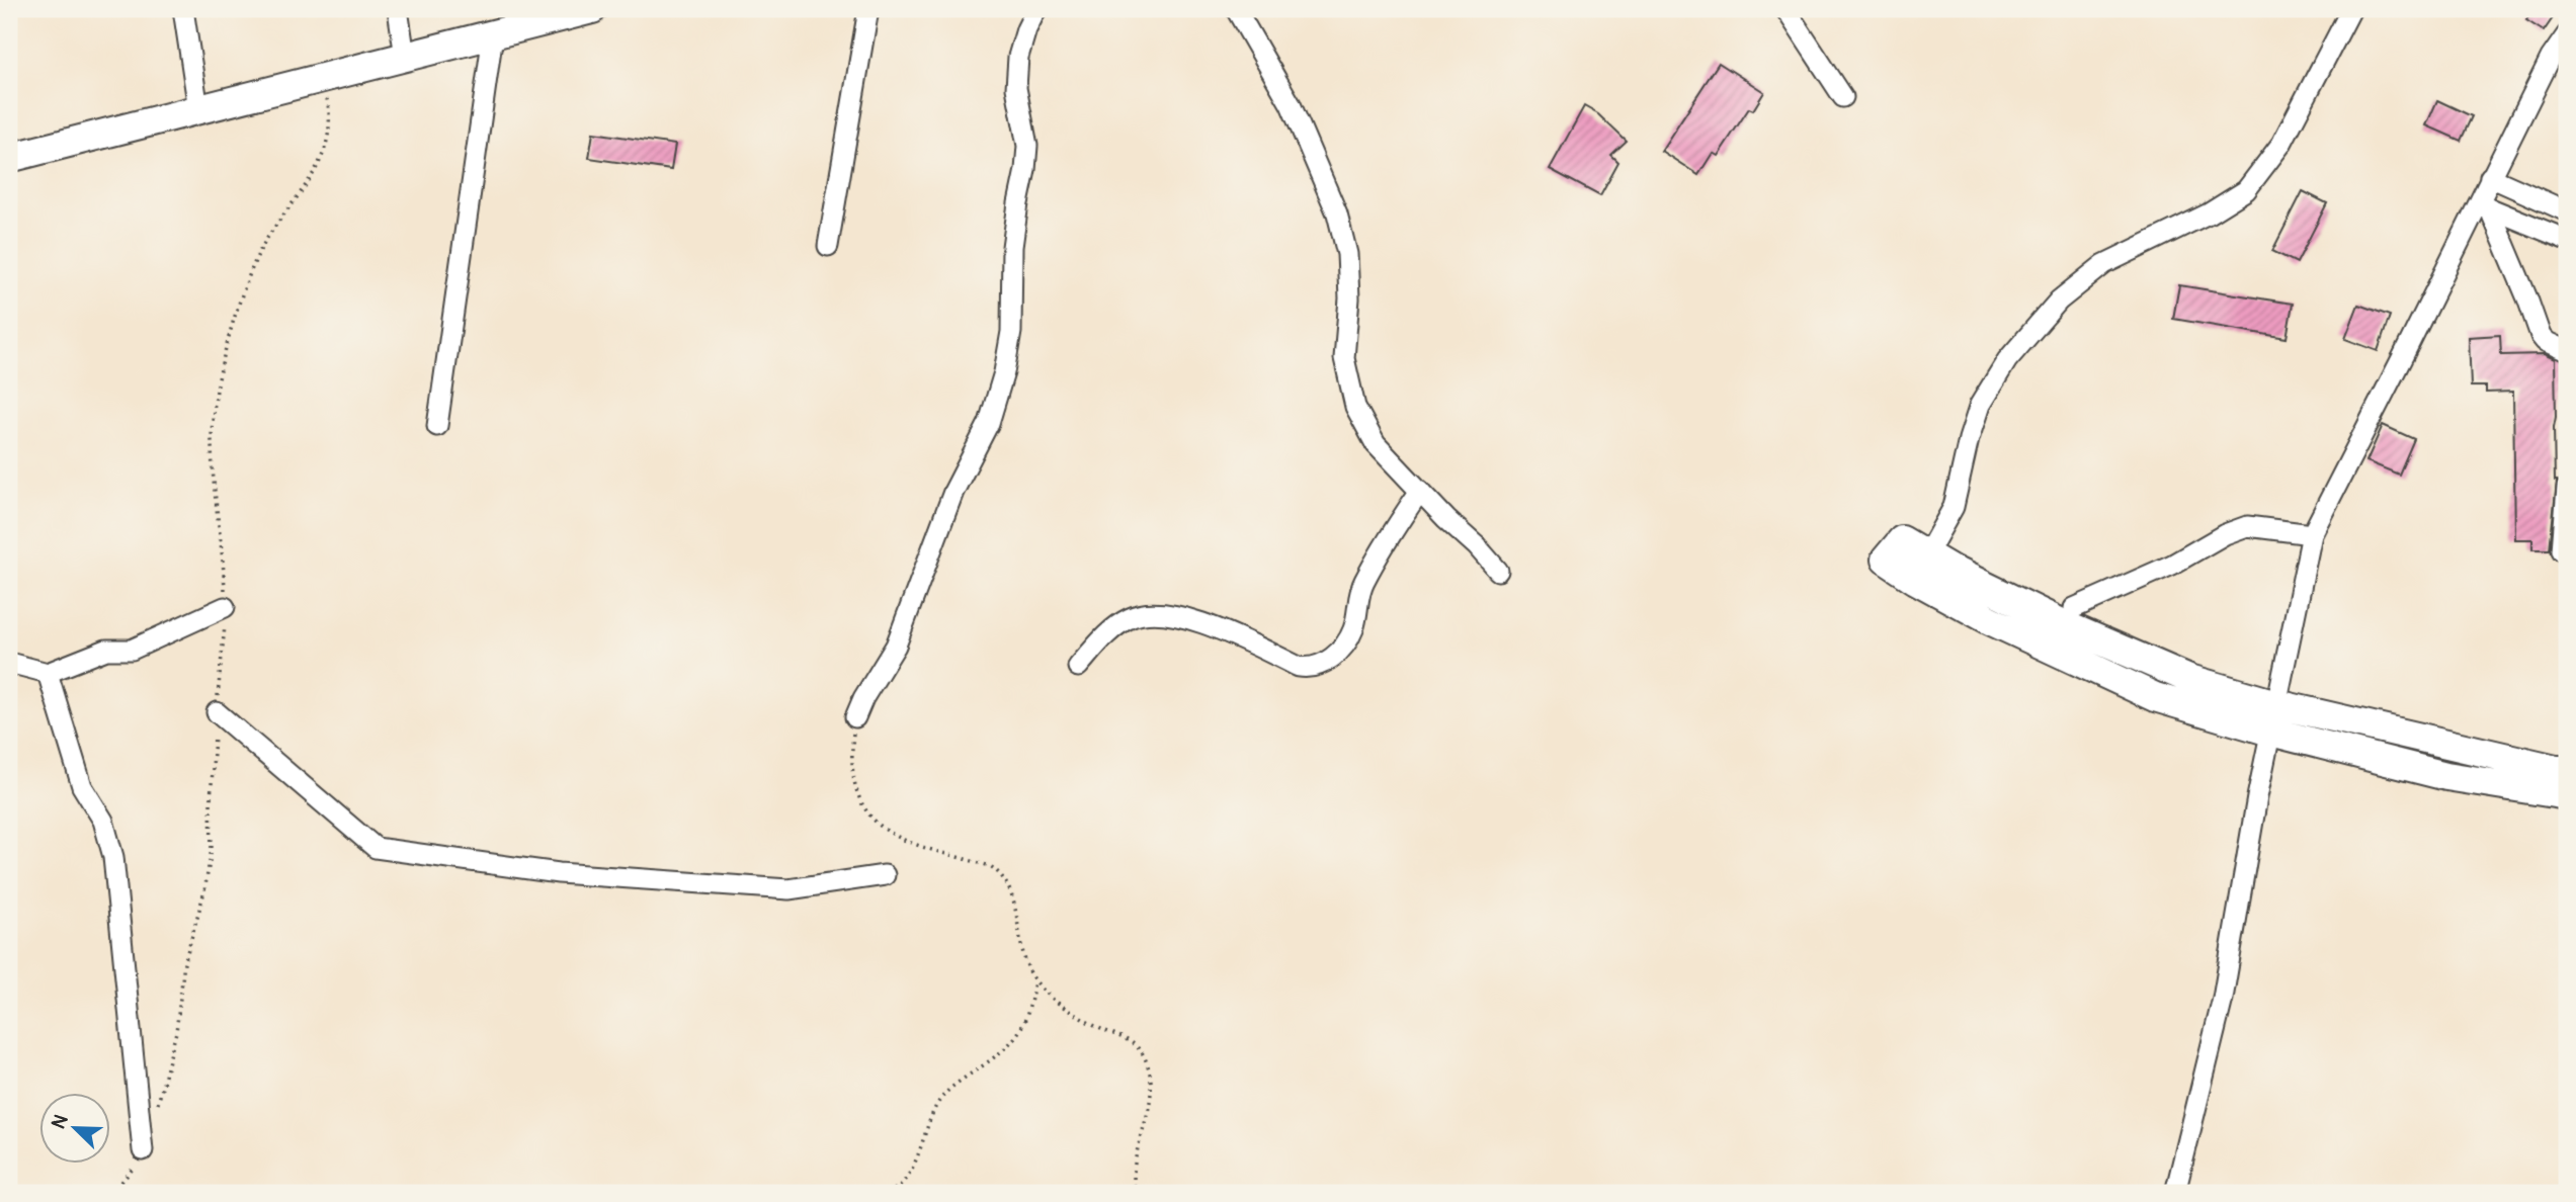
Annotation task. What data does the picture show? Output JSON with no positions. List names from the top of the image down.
{
  "north": "top left"
}
